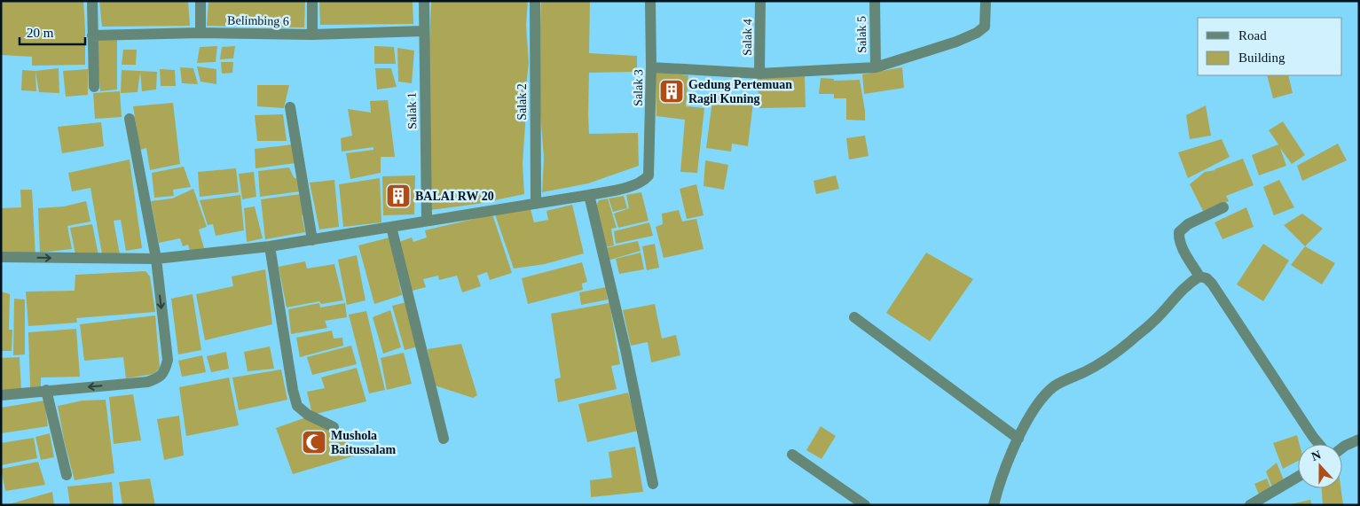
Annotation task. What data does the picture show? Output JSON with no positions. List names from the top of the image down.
{
  "streets": {
    "street": [
      "Belimbing 6",
      "Salak 5",
      "Salak 4",
      "Salak 3",
      "Salak 2",
      "Salak 1"
    ]
  },
  "crossings": [
    ["Belimbing 6", "Salak 1"]
  ],
  "places": {
    "building": ["Gedung Pertemuan Ragil Kuning", "BALAI RW 20"],
    "mosque": ["Mushola Baitussalam"]
  },
  "legend": ["Road", "Building"],
  "scale_bar": "20 m",
  "north": "top"
}
